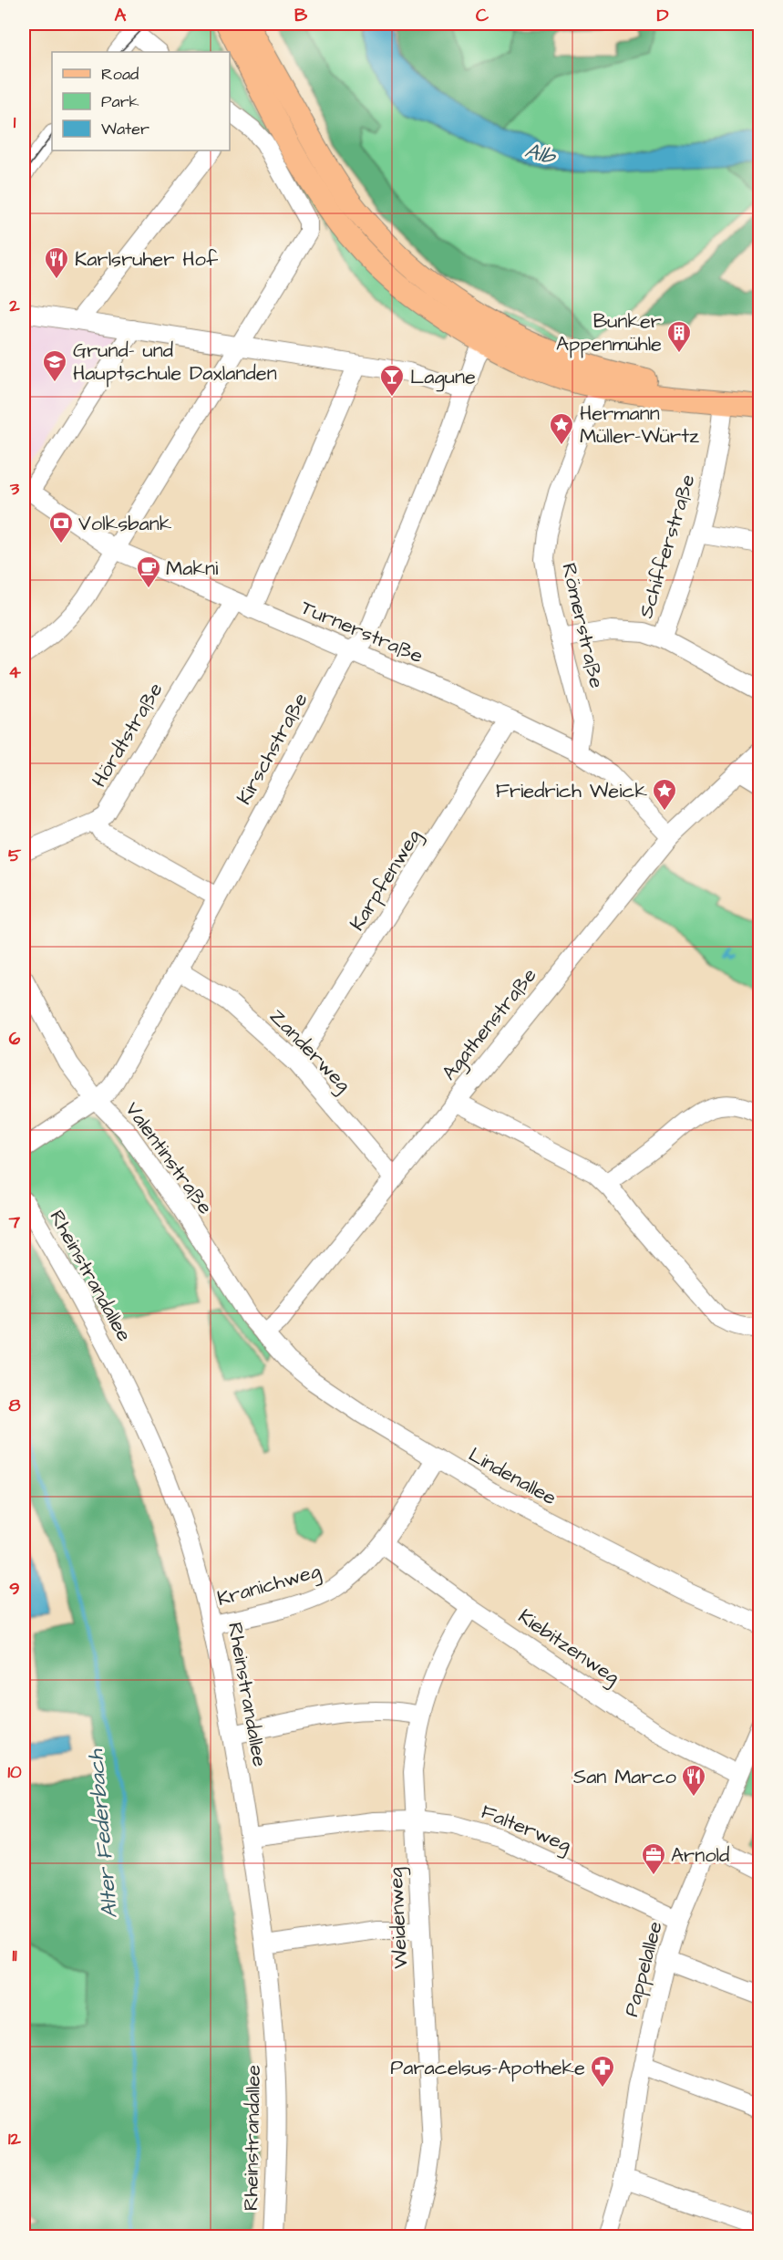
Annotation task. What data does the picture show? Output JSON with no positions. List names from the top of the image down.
{
  "streets": {
    "street": [
      "Schifferstraße",
      "Römerstraße",
      "Turnerstraße",
      "Hördtstraße",
      "Kirschstraße",
      "Karpfenweg",
      "Agathenstraße",
      "Zanderweg",
      "Valentinstraße",
      "Rheinstrandallee",
      "Lindenallee",
      "Kranichweg",
      "Kiebitzenweg",
      "Falterweg",
      "Weidenweg",
      "Pappelallee"
    ]
  },
  "crossings": [
    ["Römerstraße", "Turnerstraße"],
    ["Turnerstraße", "Hördtstraße"],
    ["Turnerstraße", "Kirschstraße"],
    ["Turnerstraße", "Karpfenweg"],
    ["Turnerstraße", "Agathenstraße"],
    ["Kirschstraße", "Zanderweg"],
    ["Kirschstraße", "Valentinstraße"],
    ["Karpfenweg", "Zanderweg"],
    ["Agathenstraße", "Zanderweg"],
    ["Agathenstraße", "Valentinstraße"],
    ["Agathenstraße", "Lindenallee"],
    ["Valentinstraße", "Lindenallee"],
    ["Rheinstrandallee", "Kranichweg"],
    ["Rheinstrandallee", "Falterweg"],
    ["Lindenallee", "Kranichweg"],
    ["Kranichweg", "Kiebitzenweg"],
    ["Kiebitzenweg", "Weidenweg"],
    ["Kiebitzenweg", "Pappelallee"],
    ["Falterweg", "Weidenweg"],
    ["Falterweg", "Pappelallee"]
  ],
  "water": ["Alb", "Alter Federbach"],
  "places": {
    "restaurant": ["Karlsruher Hof", "San Marco"],
    "building": ["Bunker Appenmühle"],
    "school or university": ["Grund- und Hauptschule Daxlanden"],
    "bar": ["Lagune"],
    "place": ["Hermann Müller-Würtz", "Friedrich Weick"],
    "bank": ["Volksbank"],
    "cafe": ["Makni"],
    "office": ["Arnold"],
    "pharmacy": ["Paracelsus-Apotheke"]
  },
  "legend": ["Road", "Park", "Water"],
  "grid": {
    "columns": [
      "A",
      "B",
      "C",
      "D"
    ],
    "rows": [
      "1",
      "2",
      "3",
      "4",
      "5",
      "6",
      "7",
      "8",
      "9",
      "10",
      "11",
      "12"
    ]
  }
}
